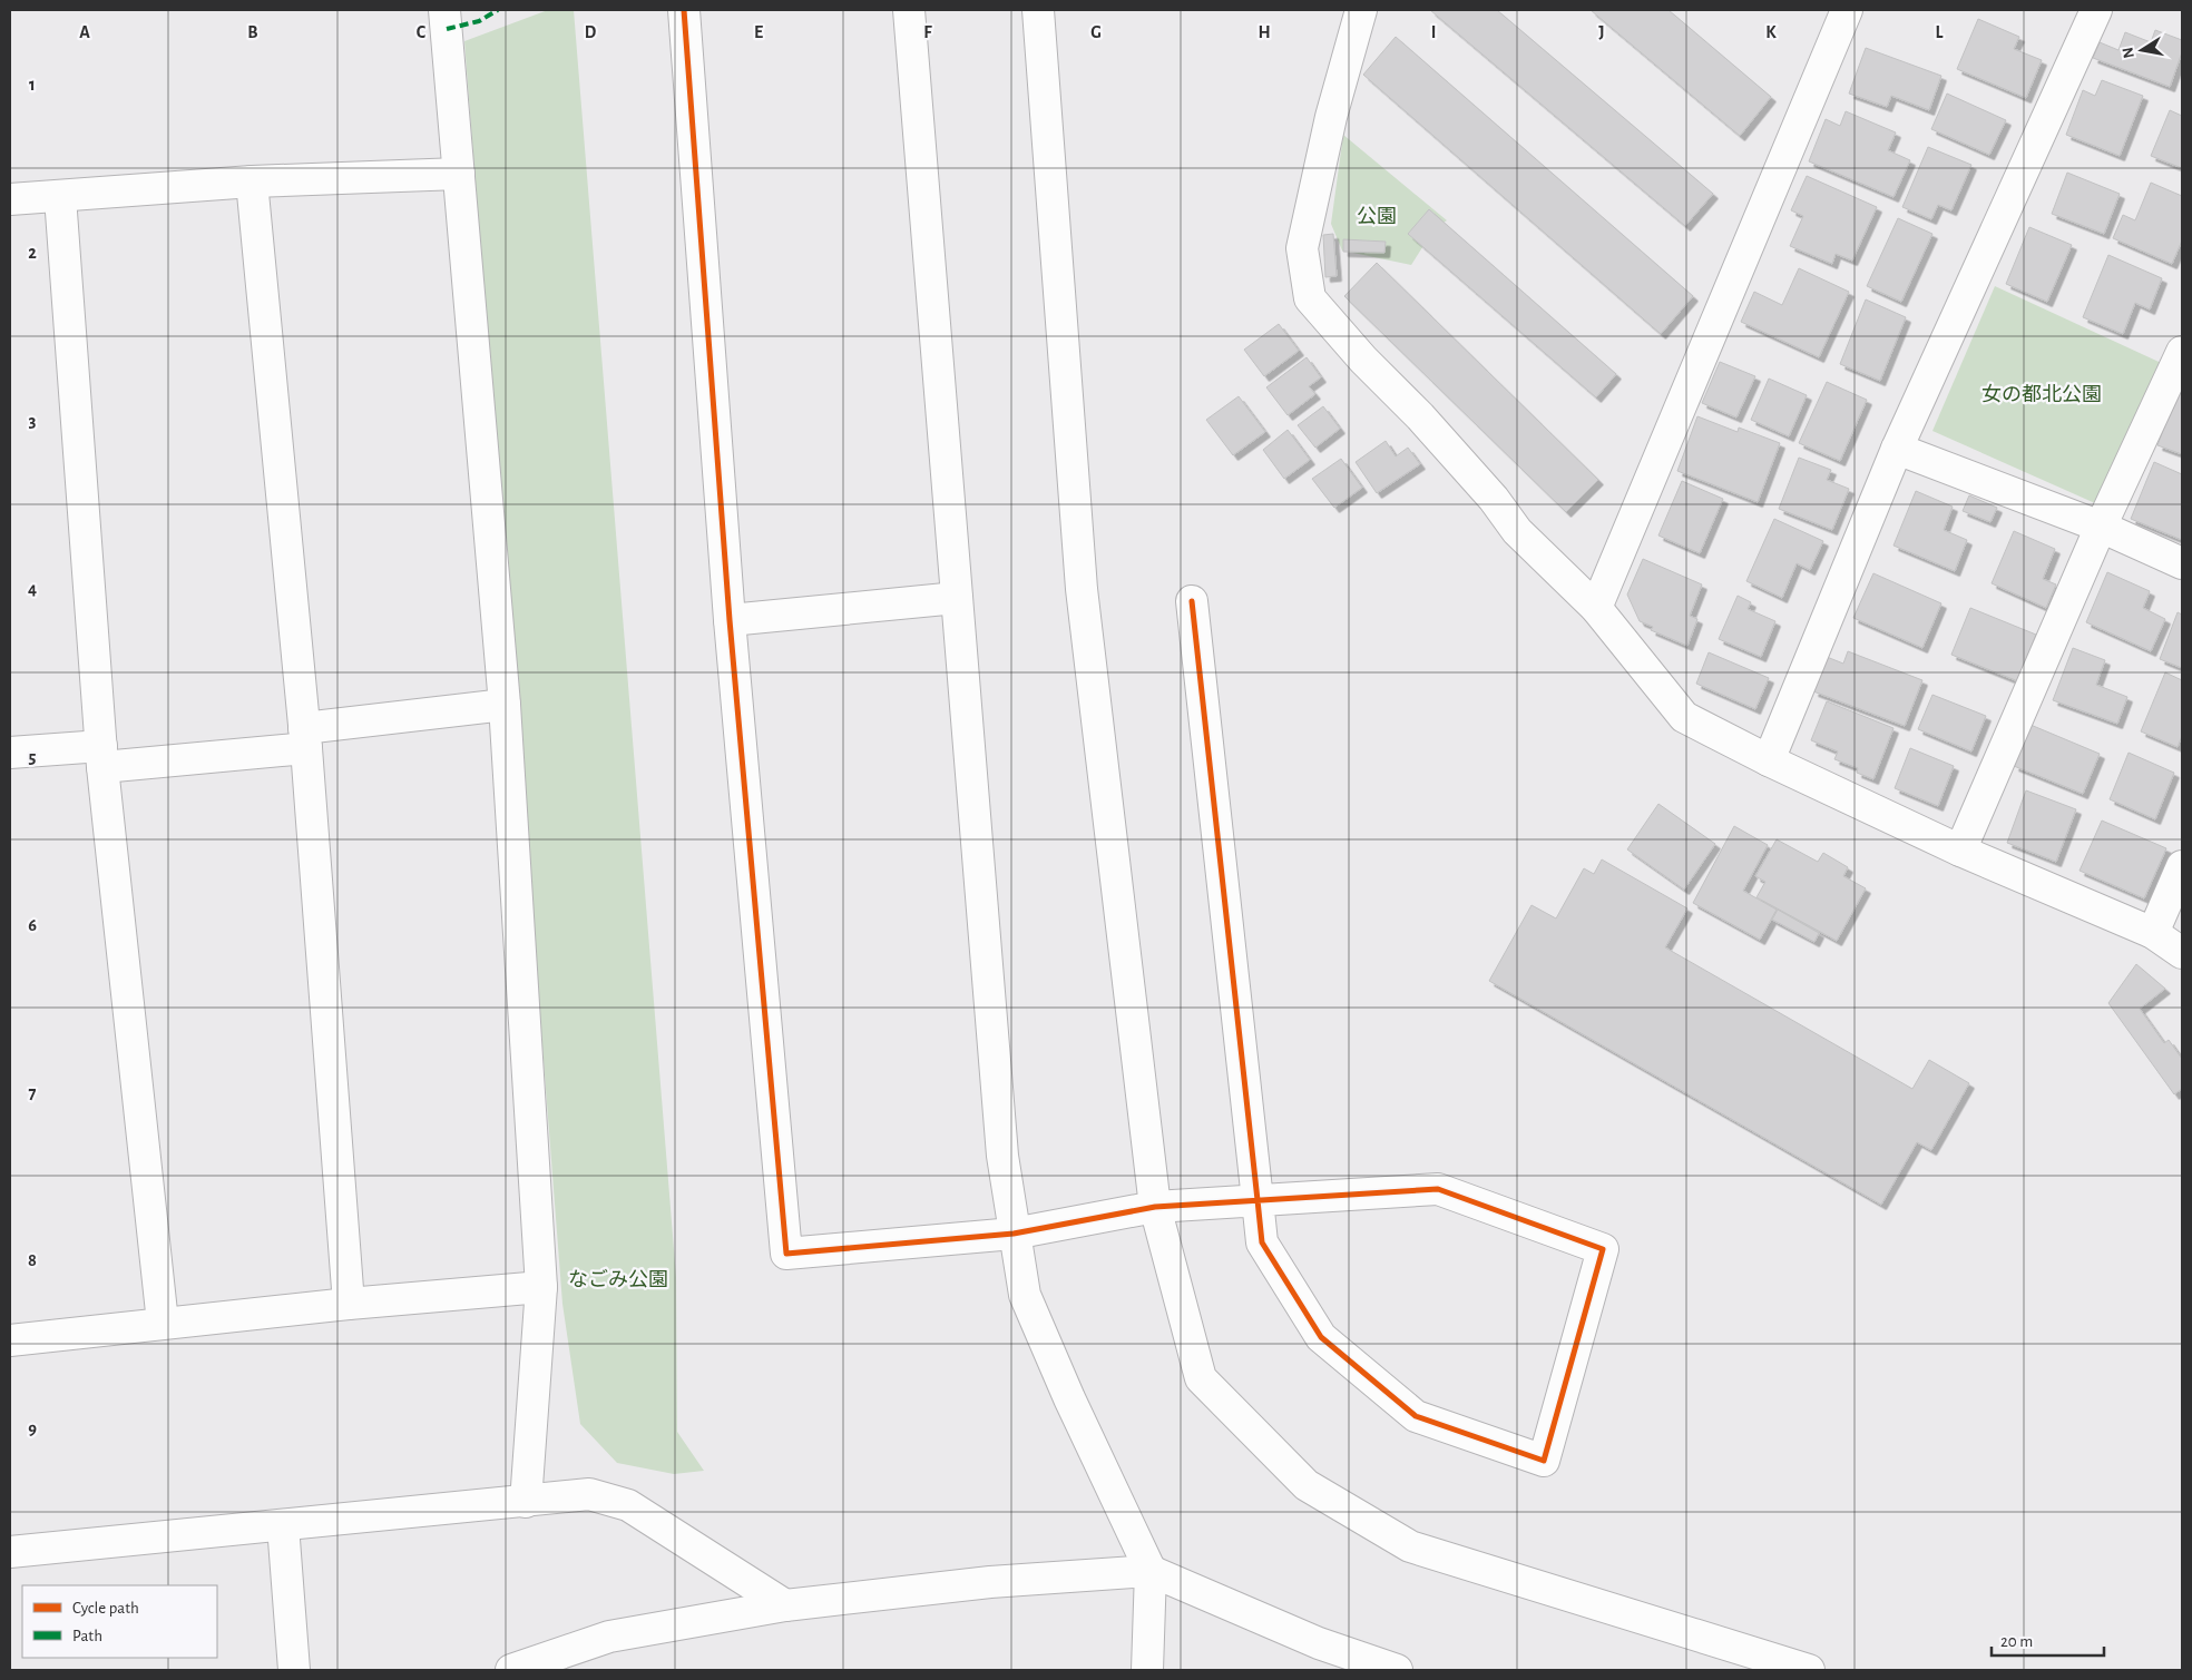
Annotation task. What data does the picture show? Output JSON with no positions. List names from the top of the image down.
{
  "parks": ["公園", "女の都北公園", "なごみ公園"],
  "legend": ["Cycle path", "Path"],
  "scale_bar": "20 m",
  "north": "left",
  "grid": {
    "columns": [
      "A",
      "B",
      "C",
      "D",
      "E",
      "F",
      "G",
      "H",
      "I",
      "J",
      "K",
      "L"
    ],
    "rows": [
      "1",
      "2",
      "3",
      "4",
      "5",
      "6",
      "7",
      "8",
      "9"
    ]
  }
}
